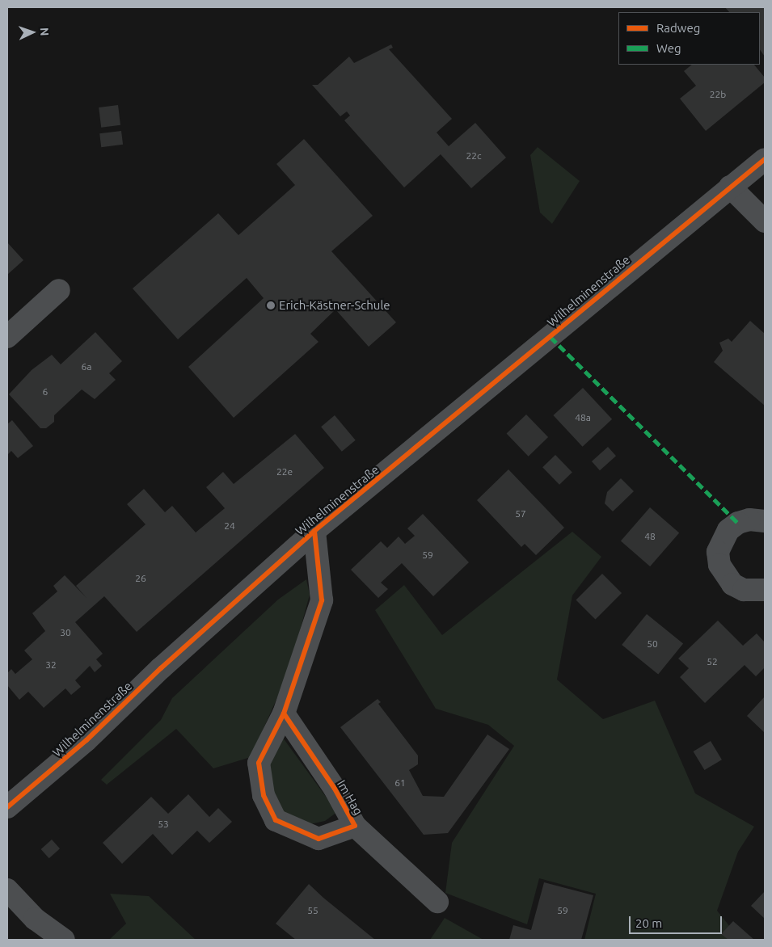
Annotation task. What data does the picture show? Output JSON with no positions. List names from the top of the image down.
{
  "streets": {
    "street": ["Wilhelminenstraße", "Im Hag"]
  },
  "crossings": [
    ["Wilhelminenstraße", "Im Hag"]
  ],
  "places": ["Erich-Kästner-Schule"],
  "house_numbers": [
    "22b",
    "22c",
    "6a",
    "6",
    "48a",
    "22e",
    "57",
    "24",
    "48",
    "59",
    "26",
    "30",
    "50",
    "52",
    "32",
    "61",
    "53",
    "55",
    "59"
  ],
  "legend": ["Radweg", "Weg"],
  "scale_bar": "20 m",
  "north": "right"
}
